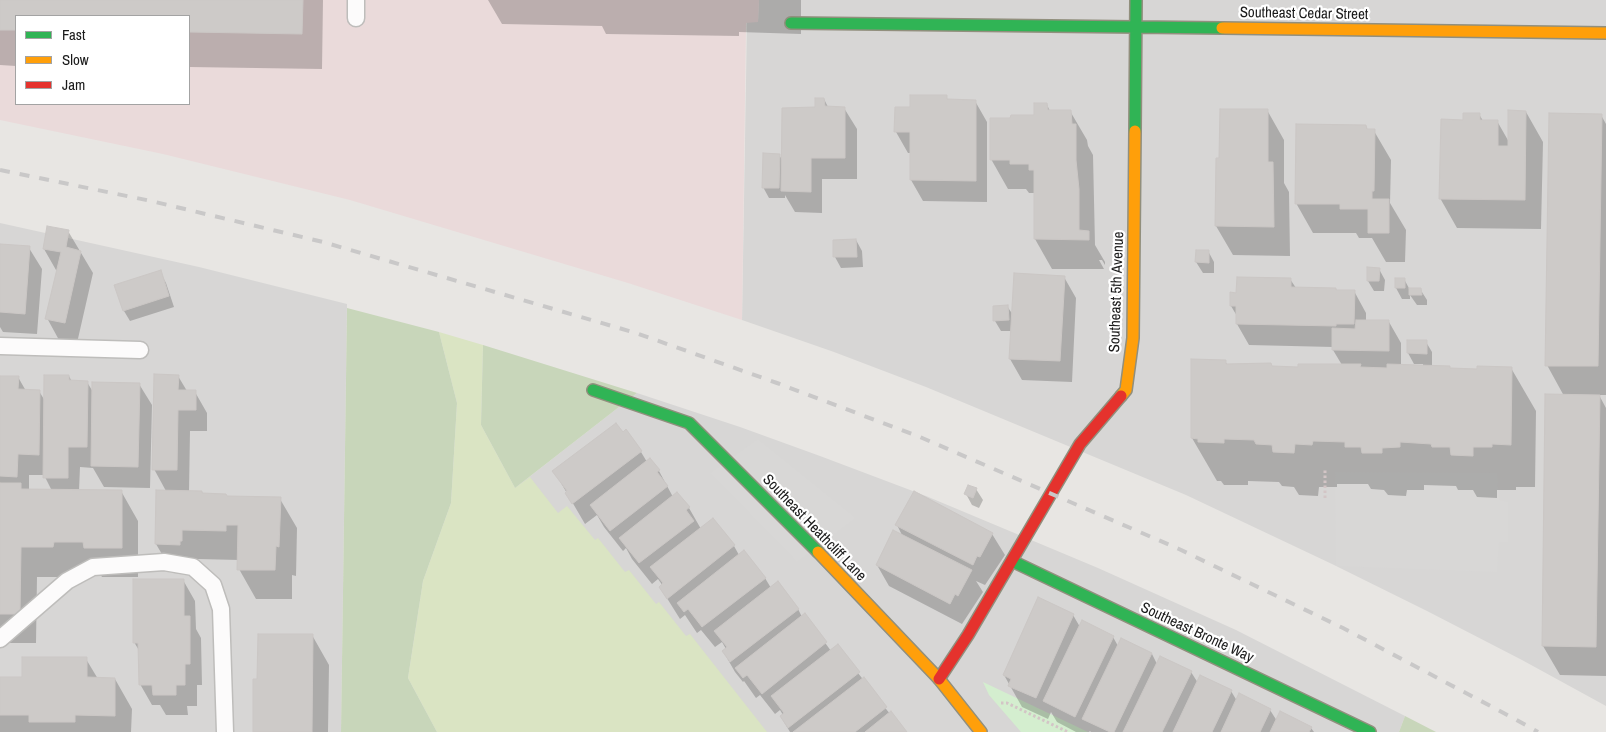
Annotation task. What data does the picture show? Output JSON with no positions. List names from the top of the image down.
{
  "streets": {
    "street": [
      "Southeast Cedar Street",
      "Southeast 5th Avenue",
      "Southeast Heathcliff Lane",
      "Southeast Bronte Way"
    ]
  },
  "crossings": [
    ["Southeast Cedar Street", "Southeast 5th Avenue"],
    ["Southeast 5th Avenue", "Southeast Heathcliff Lane"],
    ["Southeast 5th Avenue", "Southeast Bronte Way"]
  ],
  "legend": ["Fast", "Slow", "Jam"]
}
